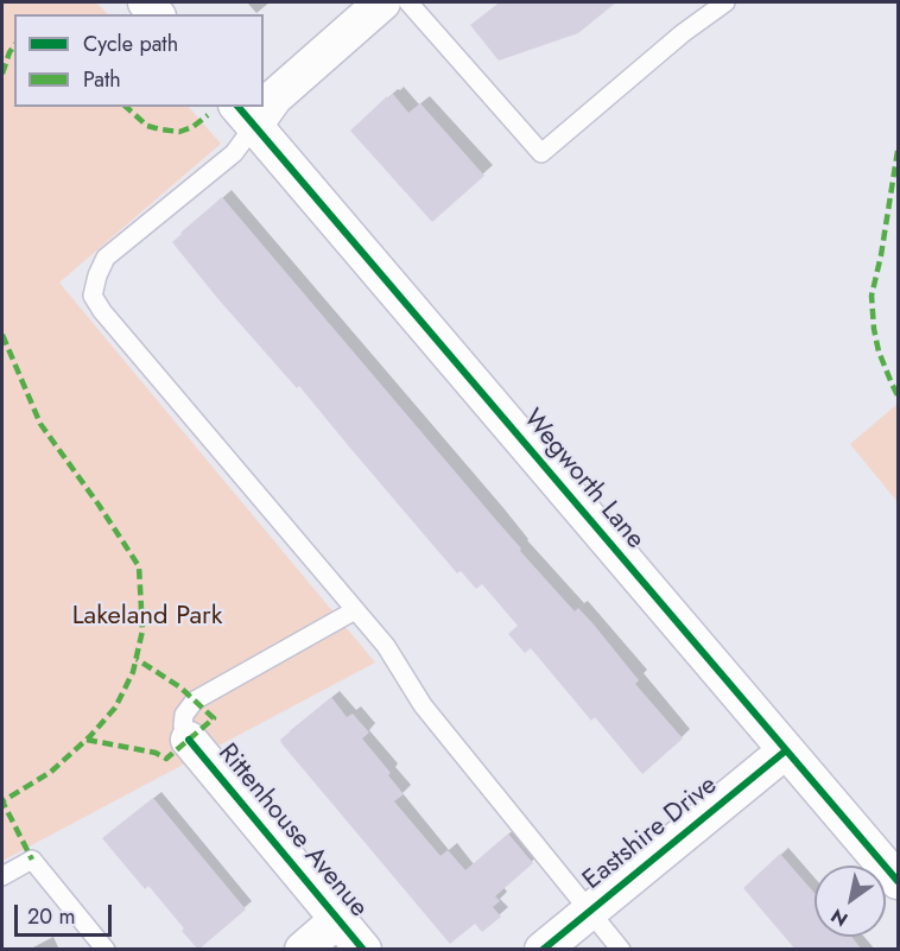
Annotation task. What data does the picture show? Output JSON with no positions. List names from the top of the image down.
{
  "streets": {
    "street": ["Wegworth Lane", "Rittenhouse Avenue", "Eastshire Drive"]
  },
  "crossings": [
    ["Wegworth Lane", "Eastshire Drive"]
  ],
  "parks": ["Lakeland Park"],
  "legend": ["Cycle path", "Path"],
  "scale_bar": "20 m",
  "north": "bottom left"
}
